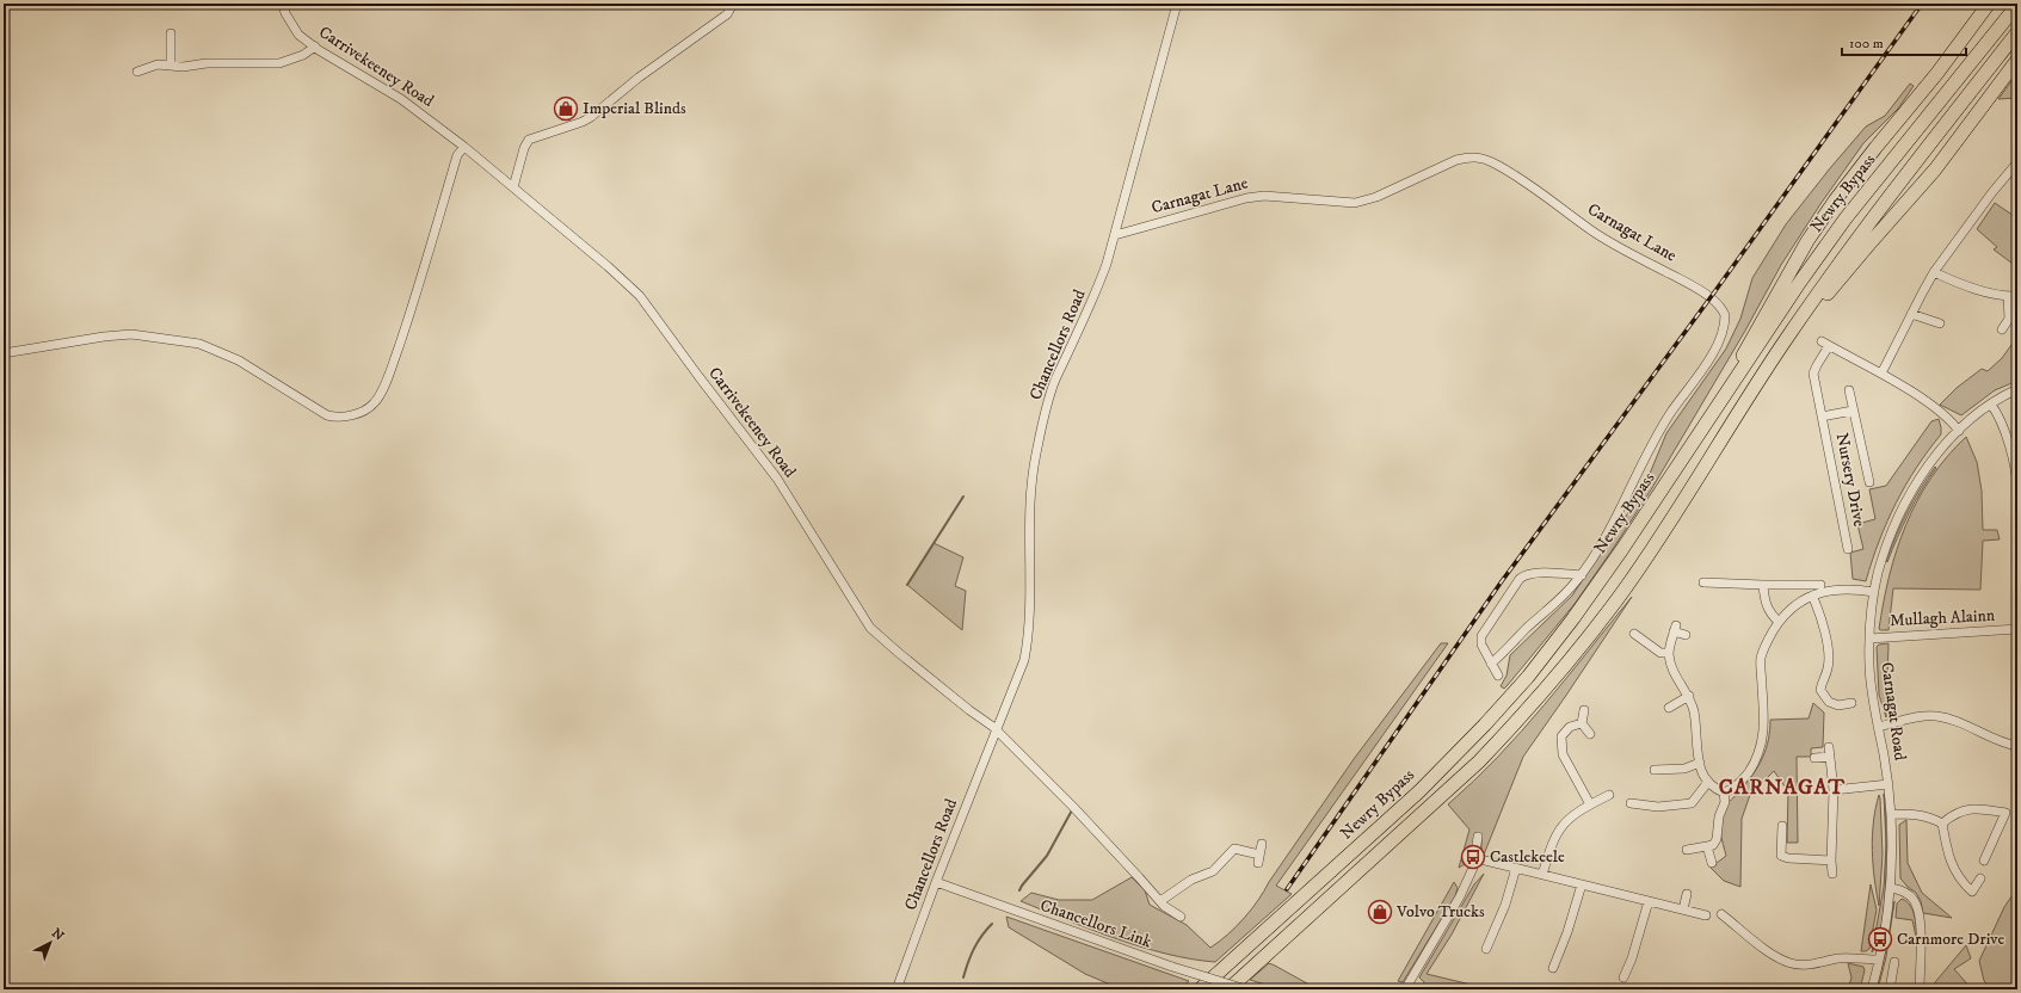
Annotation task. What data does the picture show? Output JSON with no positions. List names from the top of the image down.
{
  "streets": {
    "highway": ["Newry Bypass"],
    "street": [
      "Carrivekeeney Road",
      "Carnagat Lane",
      "Chancellors Road",
      "Nursery Drive",
      "Mullagh Alainn",
      "Carnagat Road",
      "Chancellors Link"
    ]
  },
  "crossings": [
    ["Carrivekeeney Road", "Chancellors Road"],
    ["Carnagat Lane", "Chancellors Road"],
    ["Chancellors Road", "Chancellors Link"],
    ["Mullagh Alainn", "Carnagat Road"]
  ],
  "districts": ["CARNAGAT"],
  "places": {
    "shop": ["Imperial Blinds", "Volvo Trucks"],
    "bus stop": ["Castlekeele", "Carnmore Drive"]
  },
  "scale_bar": "100 m",
  "north": "top right"
}
